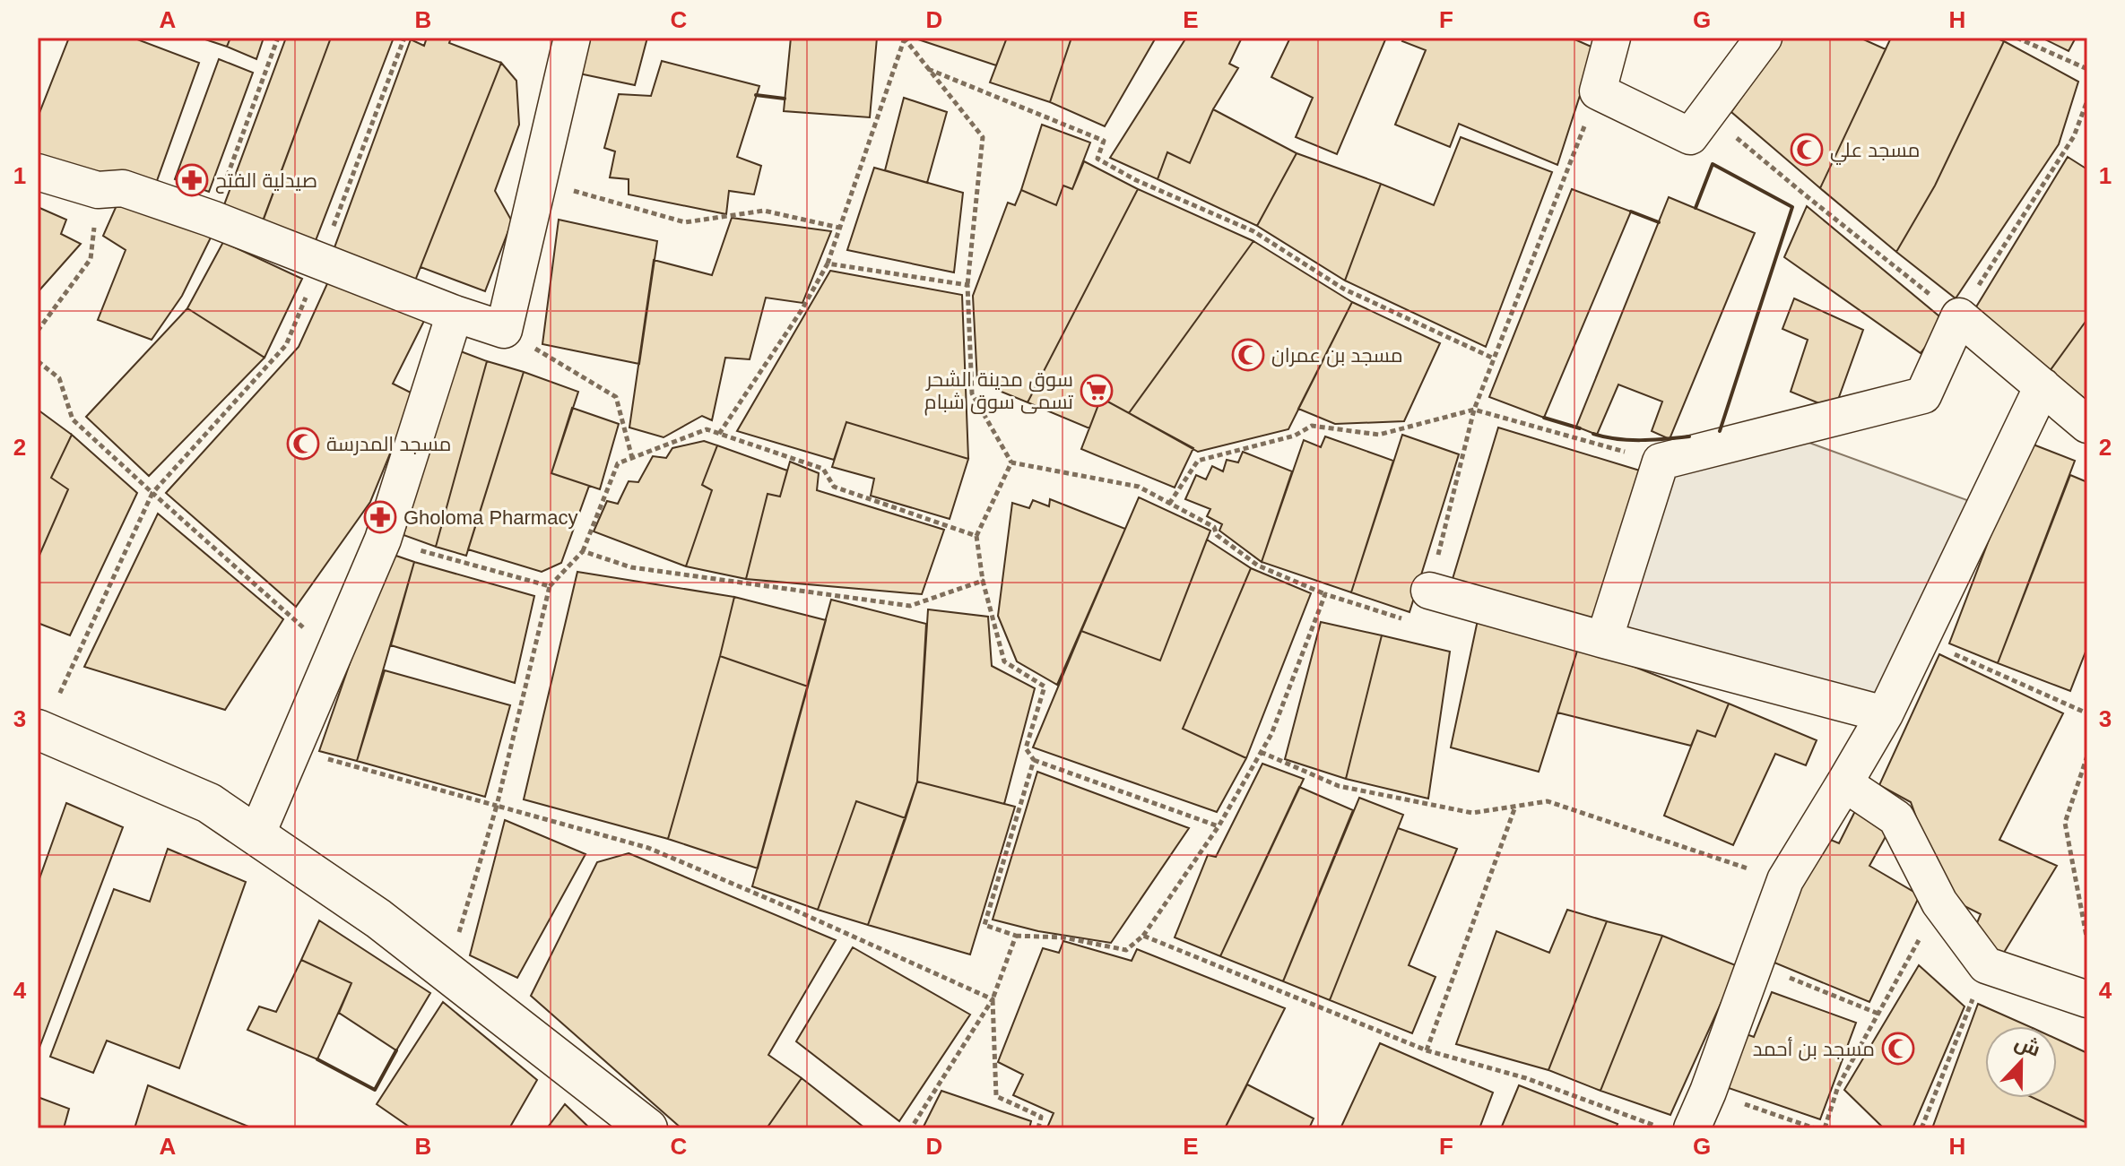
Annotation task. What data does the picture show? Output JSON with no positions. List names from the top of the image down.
{
  "places": {
    "mosque": [
      "مسجد علي",
      "مسجد بن عمران",
      "مسجد المدرسة",
      "مسجد بن أحمد"
    ],
    "pharmacy": ["صيدلية الفتح", "Gholoma Pharmacy"],
    "supermarket": ["سوق مدينة الشحر تسمى سوق شبام"]
  },
  "north": "top",
  "grid": {
    "columns": [
      "A",
      "B",
      "C",
      "D",
      "E",
      "F",
      "G",
      "H"
    ],
    "rows": [
      "1",
      "2",
      "3",
      "4"
    ]
  }
}
